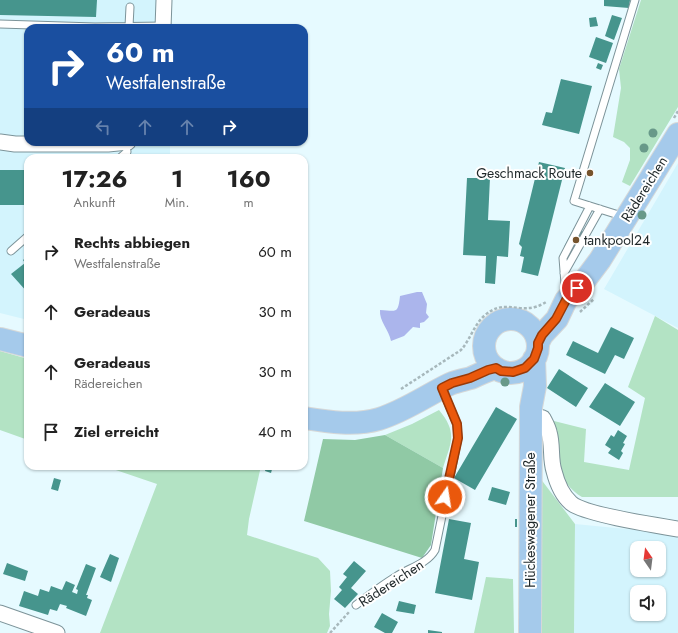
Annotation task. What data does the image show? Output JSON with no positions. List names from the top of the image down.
{
  "streets": {
    "main road": ["Rädereichen", "Hückeswagener Straße"]
  },
  "crossings": [
    ["Rädereichen", "Hückeswagener Straße"]
  ],
  "places": ["Geschmack Route", "tankpool24"],
  "north": "top",
  "page": {
    "turn": ["60 m", "Westfalenstraße"],
    "eta": [
      "17:26",
      "Ankunft",
      "1",
      "Min.",
      "160",
      "m"
    ],
    "list": [
      {
        "name": "Rechts abbiegen",
        "note": "Westfalenstraße",
        "value": "60 m"
      },
      {
        "name": "Geradeaus",
        "value": "30 m"
      },
      {
        "name": "Geradeaus",
        "note": "Rädereichen",
        "value": "30 m"
      },
      {
        "name": "Ziel erreicht",
        "value": "40 m"
      }
    ]
  }
}
